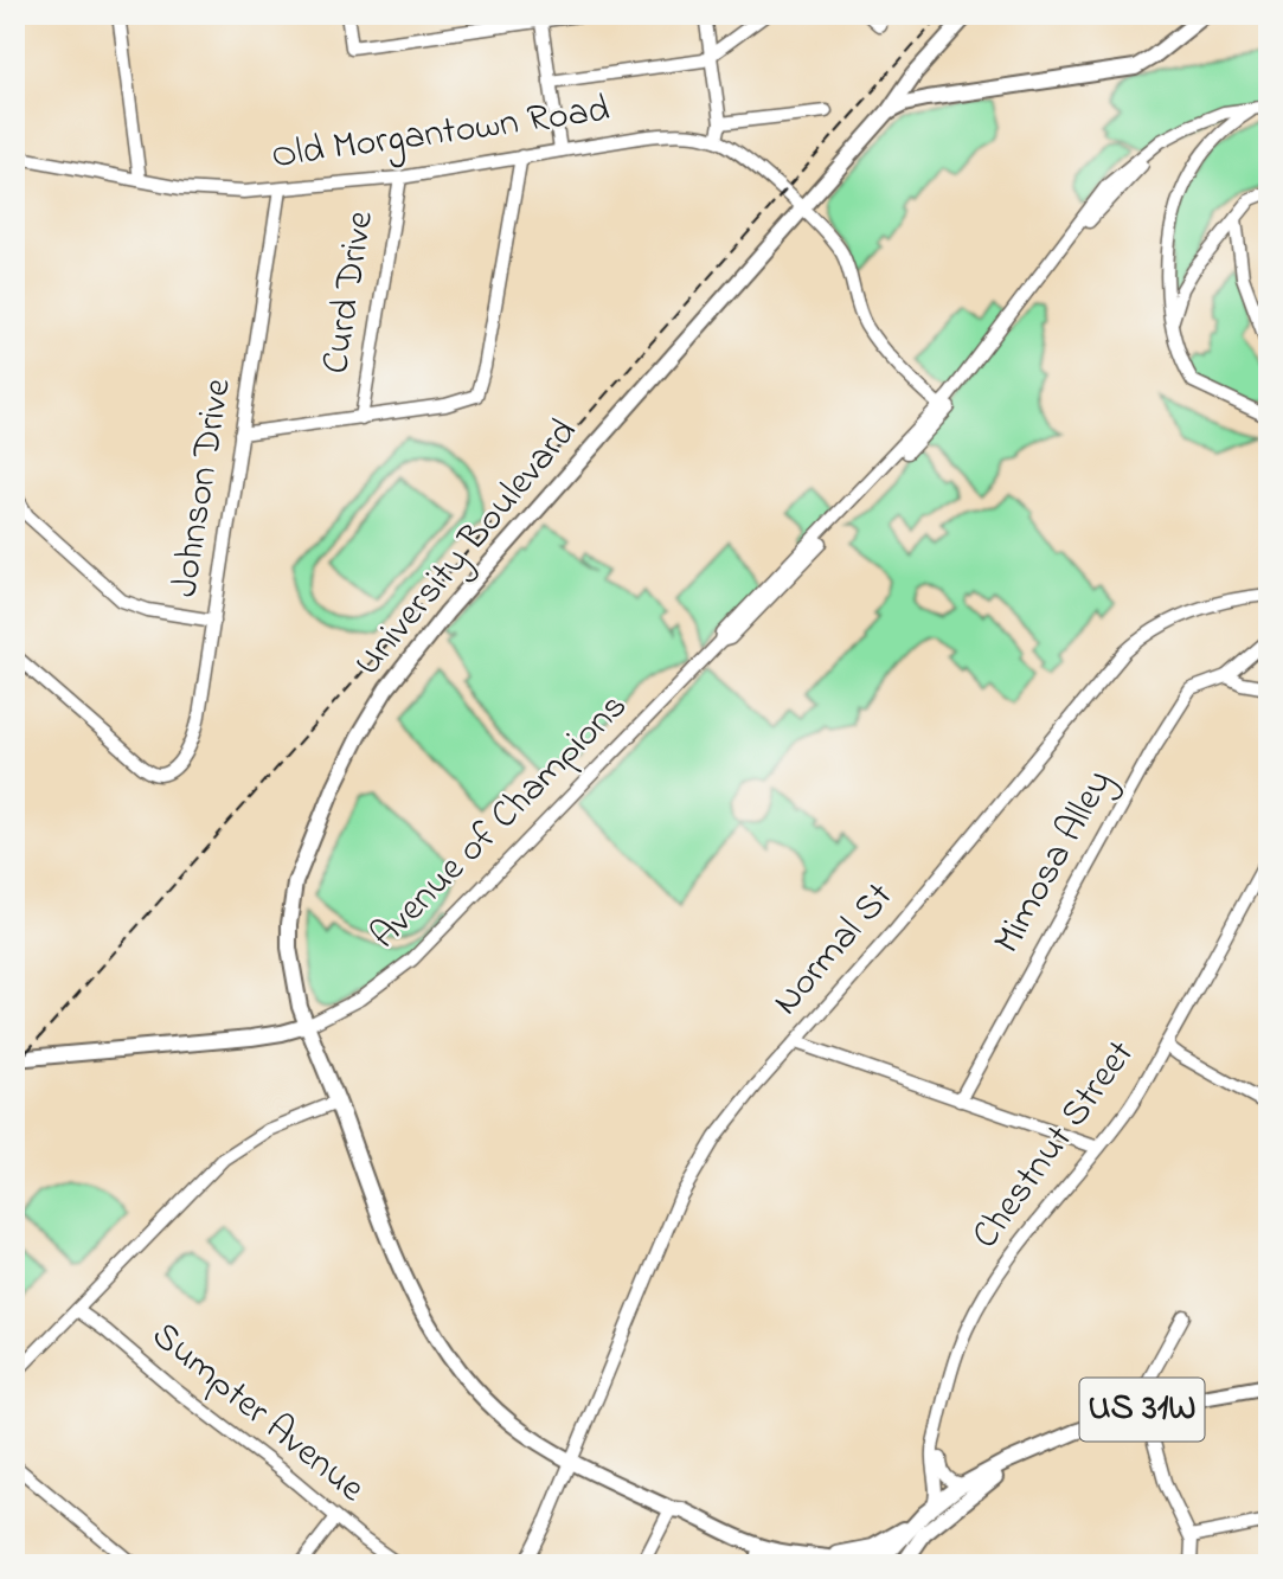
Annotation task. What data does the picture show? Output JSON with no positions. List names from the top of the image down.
{
  "streets": {
    "main road": ["University Boulevard", "US 31W"],
    "street": [
      "Old Morgantown Road",
      "Curd Drive",
      "Johnson Drive",
      "Avenue of Champions",
      "Mimosa Alley",
      "Normal St",
      "Chestnut Street",
      "Sumpter Avenue"
    ]
  },
  "crossings": [
    ["Old Morgantown Road", "Curd Drive"],
    ["Old Morgantown Road", "Johnson Drive"],
    ["Old Morgantown Road", "University Boulevard"],
    ["Old Morgantown Road", "Avenue of Champions"],
    ["University Boulevard", "Avenue of Champions"],
    ["University Boulevard", "Normal St"]
  ]
}
